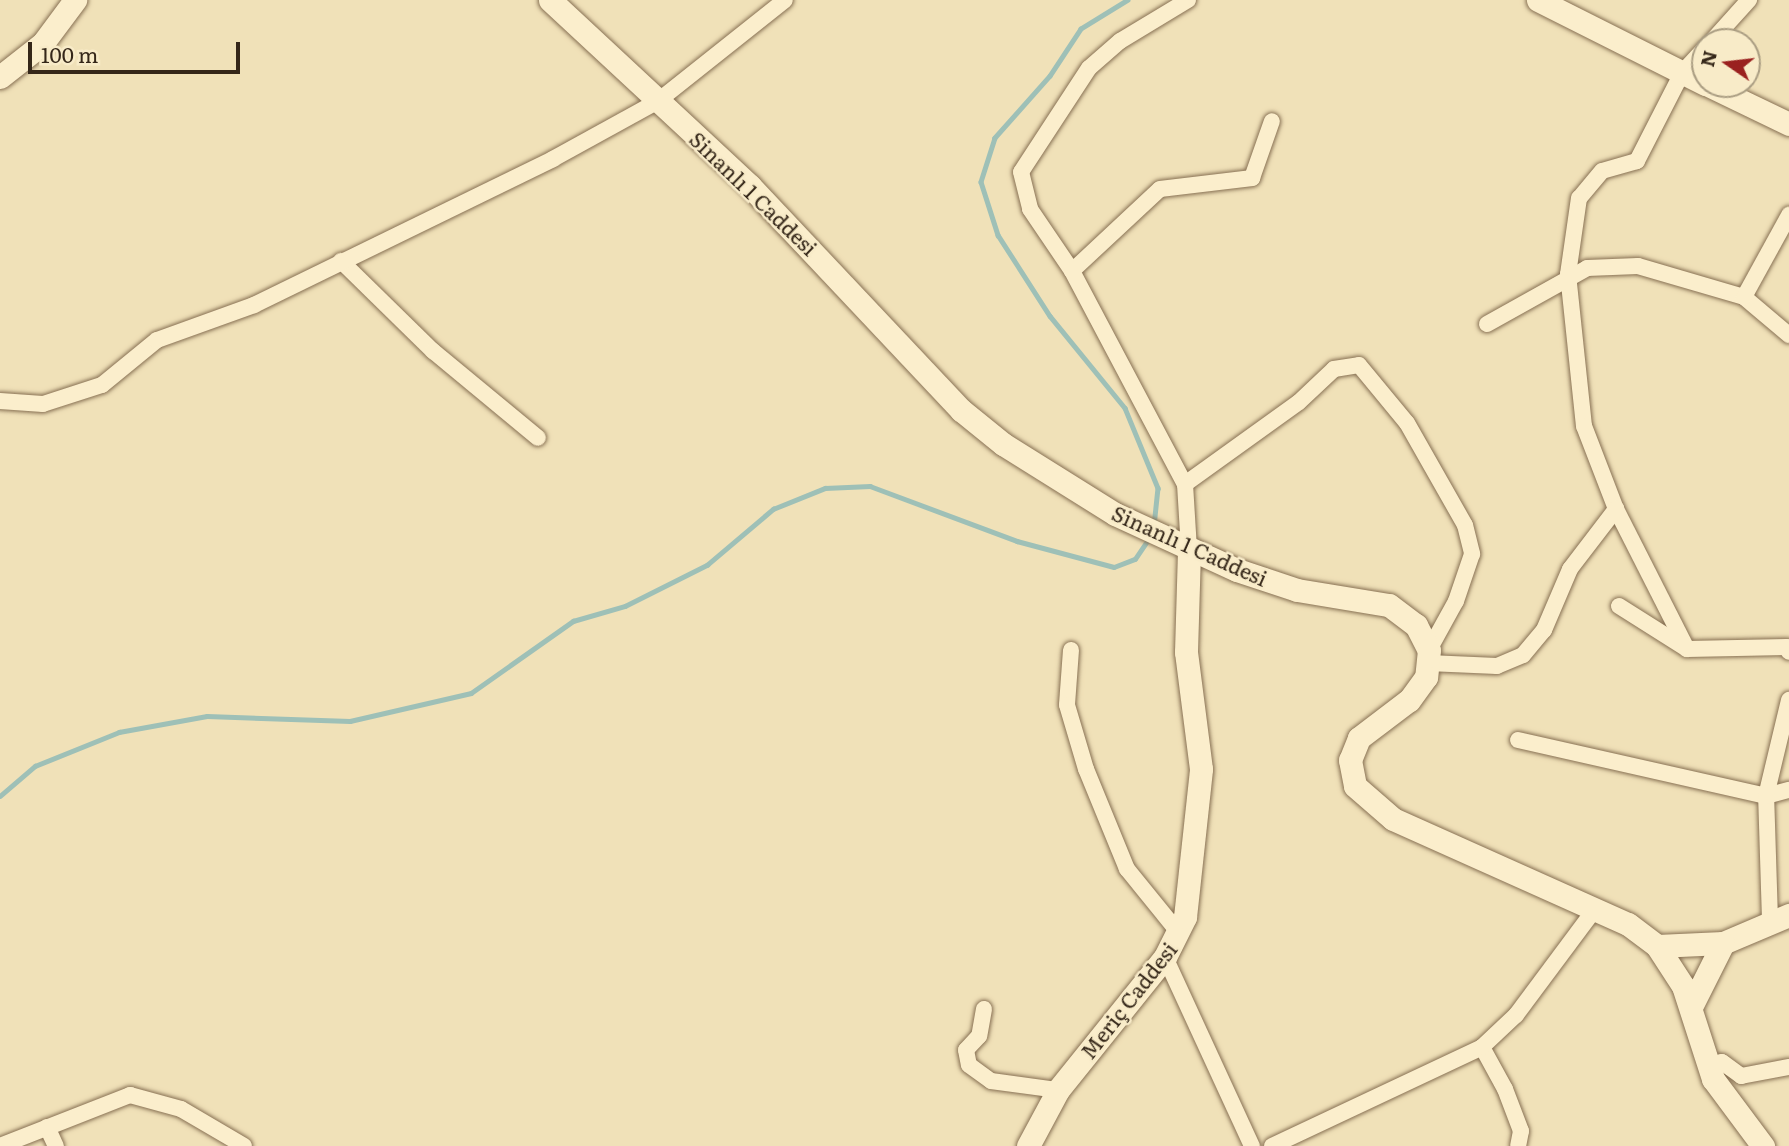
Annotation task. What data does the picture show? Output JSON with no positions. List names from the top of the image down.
{
  "streets": {
    "main road": ["Sinanlı 1 Caddesi", "Meriç Caddesi"]
  },
  "crossings": [
    ["Sinanlı 1 Caddesi", "Meriç Caddesi"]
  ],
  "scale_bar": "100 m",
  "north": "left"
}
